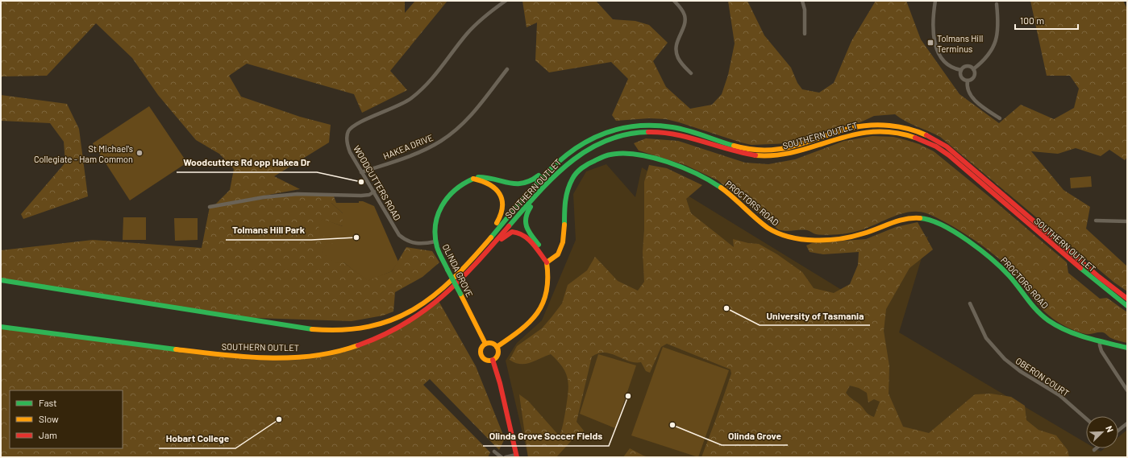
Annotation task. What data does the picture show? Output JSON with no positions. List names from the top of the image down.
{
  "streets": {
    "main road": ["SOUTHERN OUTLET", "PROCTORS ROAD", "OLINDA GROVE"],
    "street": ["HAKEA DRIVE", "WOODCUTTERS ROAD", "OBERON COURT"]
  },
  "crossings": [
    ["HAKEA DRIVE", "WOODCUTTERS ROAD"],
    ["WOODCUTTERS ROAD", "OLINDA GROVE"]
  ],
  "places": {
    "transit": ["Tolmans Hill Terminus"],
    "other": [
      "St Michael's Collegiate - Ham Common",
      "Woodcutters Rd opp Hakea Dr",
      "Tolmans Hill Park",
      "University of Tasmania",
      "Olinda Grove Soccer Fields",
      "Hobart College",
      "Olinda Grove"
    ]
  },
  "legend": ["Fast", "Slow", "Jam"],
  "scale_bar": "100 m",
  "north": "top right"
}
